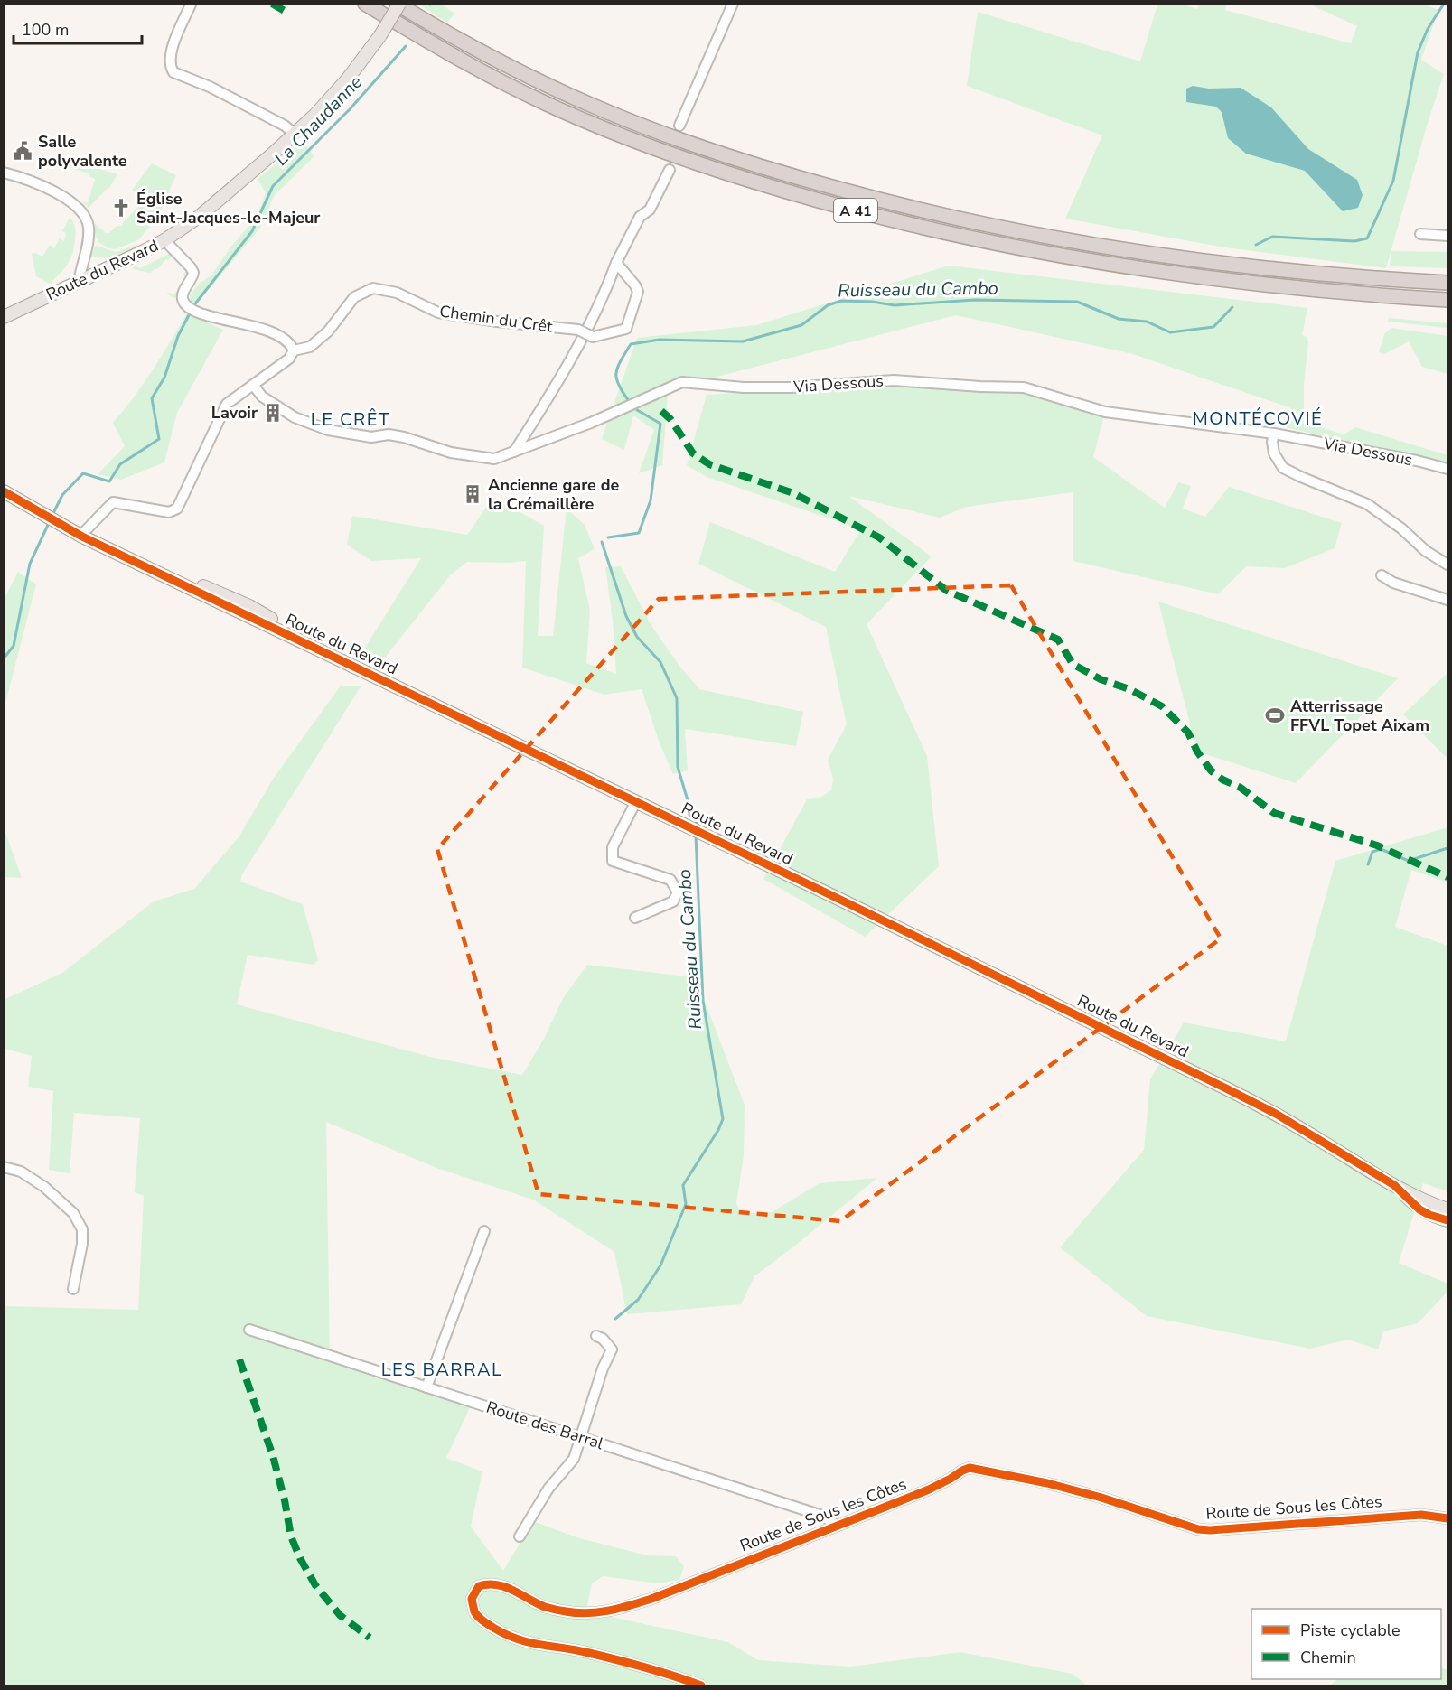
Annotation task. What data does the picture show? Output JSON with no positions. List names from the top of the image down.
{
  "streets": {
    "highway": ["A 41"],
    "main road": ["Route du Revard"],
    "street": [
      "Chemin du Crêt",
      "Via Dessous",
      "Route des Barral",
      "Route de Sous les Côtes"
    ]
  },
  "crossings": [
    ["A 41", "Route du Revard"],
    ["Route du Revard", "Chemin du Crêt"],
    ["Chemin du Crêt", "Via Dessous"],
    ["Route des Barral", "Route de Sous les Côtes"]
  ],
  "districts": ["MONTÉCOVIÉ", "LE CRÊT", "LES BARRAL"],
  "water": ["La Chaudanne", "Ruisseau du Cambo"],
  "places": {
    "public building": ["Salle polyvalente"],
    "church": ["Église Saint-Jacques-le-Majeur"],
    "building": ["Lavoir", "Ancienne gare de la Crémaillère"],
    "sports": ["Atterrissage FFVL Topet Aixam"]
  },
  "legend": ["Piste cyclable", "Chemin"],
  "scale_bar": "100 m"
}
